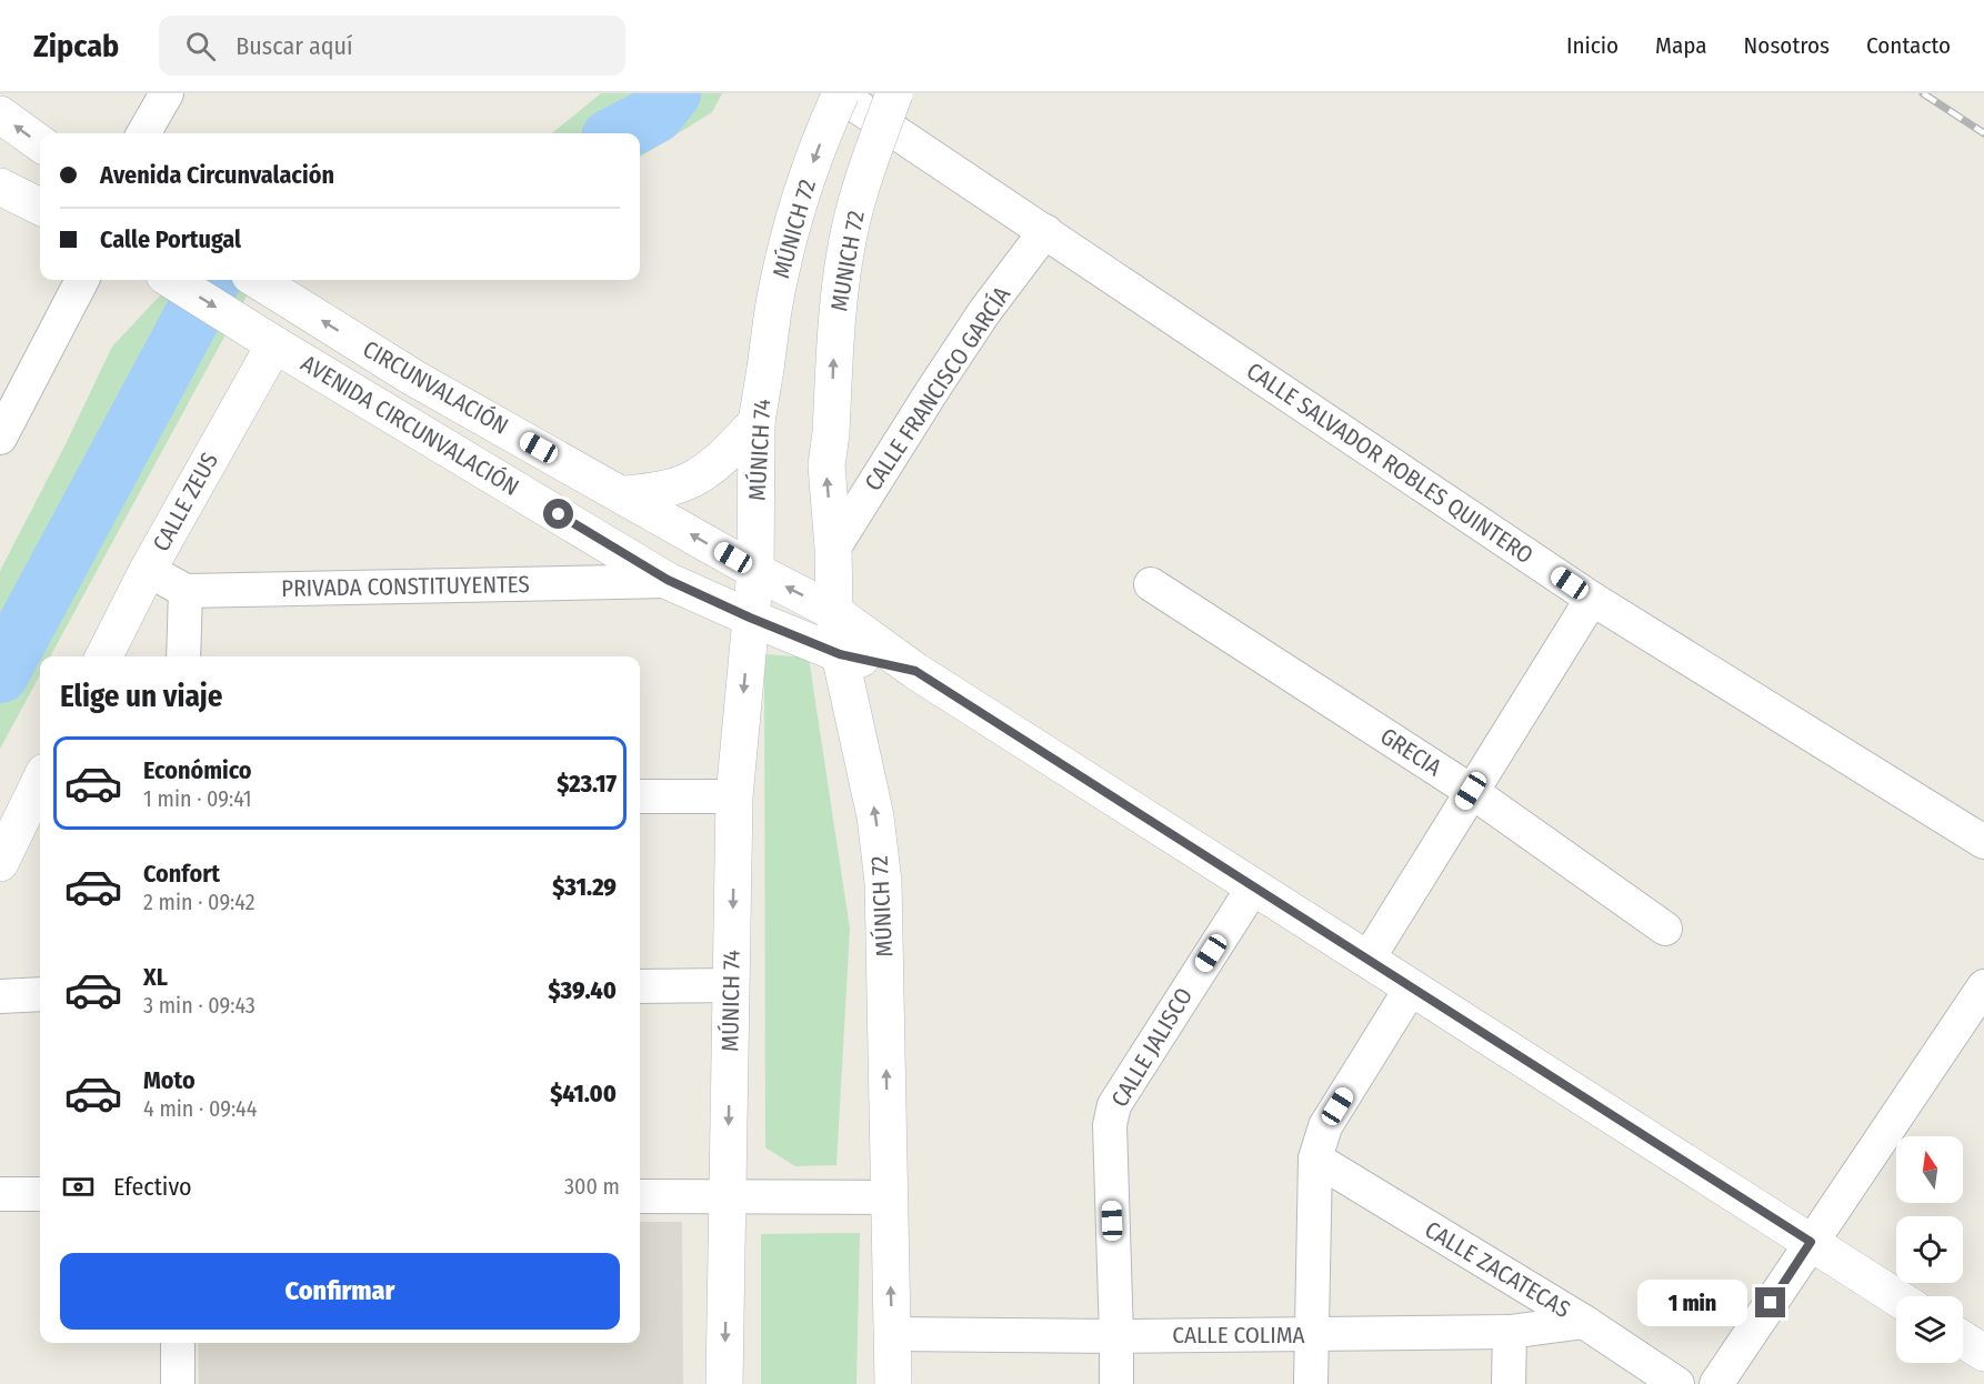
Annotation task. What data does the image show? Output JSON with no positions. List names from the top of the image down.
{
  "streets": {
    "street": [
      "MÚNICH 72",
      "MUNICH 72",
      "CIRCUNVALACIÓN",
      "CALLE FRANCISCO GARCÍA",
      "AVENIDA CIRCUNVALACIÓN",
      "MÚNICH 74",
      "CALLE SALVADOR ROBLES QUINTERO",
      "CALLE ZEUS",
      "PRIVADA CONSTITUYENTES",
      "GRECIA",
      "CALLE JALISCO",
      "CALLE ZACATECAS",
      "CALLE COLIMA"
    ]
  },
  "crossings": [
    ["MÚNICH 72", "MUNICH 72"],
    ["MÚNICH 72", "CIRCUNVALACIÓN"],
    ["MÚNICH 72", "CALLE FRANCISCO GARCÍA"],
    ["MÚNICH 72", "AVENIDA CIRCUNVALACIÓN"],
    ["MÚNICH 72", "MÚNICH 74"],
    ["MÚNICH 72", "CALLE SALVADOR ROBLES QUINTERO"],
    ["MÚNICH 72", "CALLE COLIMA"],
    ["CIRCUNVALACIÓN", "AVENIDA CIRCUNVALACIÓN"],
    ["CIRCUNVALACIÓN", "MÚNICH 74"],
    ["CIRCUNVALACIÓN", "CALLE JALISCO"],
    ["CALLE FRANCISCO GARCÍA", "CALLE SALVADOR ROBLES QUINTERO"],
    ["AVENIDA CIRCUNVALACIÓN", "MÚNICH 74"],
    ["AVENIDA CIRCUNVALACIÓN", "CALLE ZEUS"],
    ["AVENIDA CIRCUNVALACIÓN", "PRIVADA CONSTITUYENTES"],
    ["CALLE JALISCO", "CALLE COLIMA"],
    ["CALLE ZACATECAS", "CALLE COLIMA"]
  ],
  "one_way": ["MUNICH 72", "MÚNICH 74"],
  "north": "top",
  "page": {
    "header": "Zipcab",
    "search": "Buscar aquí",
    "nav": [
      "Inicio",
      "Mapa",
      "Nosotros",
      "Contacto"
    ],
    "banner": ["Avenida Circunvalación", "Calle Portugal"],
    "heading": "Elige un viaje",
    "list": [
      {
        "name": "Económico",
        "note": "1 min · 09:41",
        "value": "$23.17"
      },
      {
        "name": "Confort",
        "note": "2 min · 09:42",
        "value": "$31.29"
      },
      {
        "name": "XL",
        "note": "3 min · 09:43",
        "value": "$39.40"
      },
      {
        "name": "Moto",
        "note": "4 min · 09:44",
        "value": "$41.00"
      }
    ],
    "pay": ["Efectivo", "300 m"],
    "buttons": "Confirmar",
    "bubble": "1 min"
  }
}
